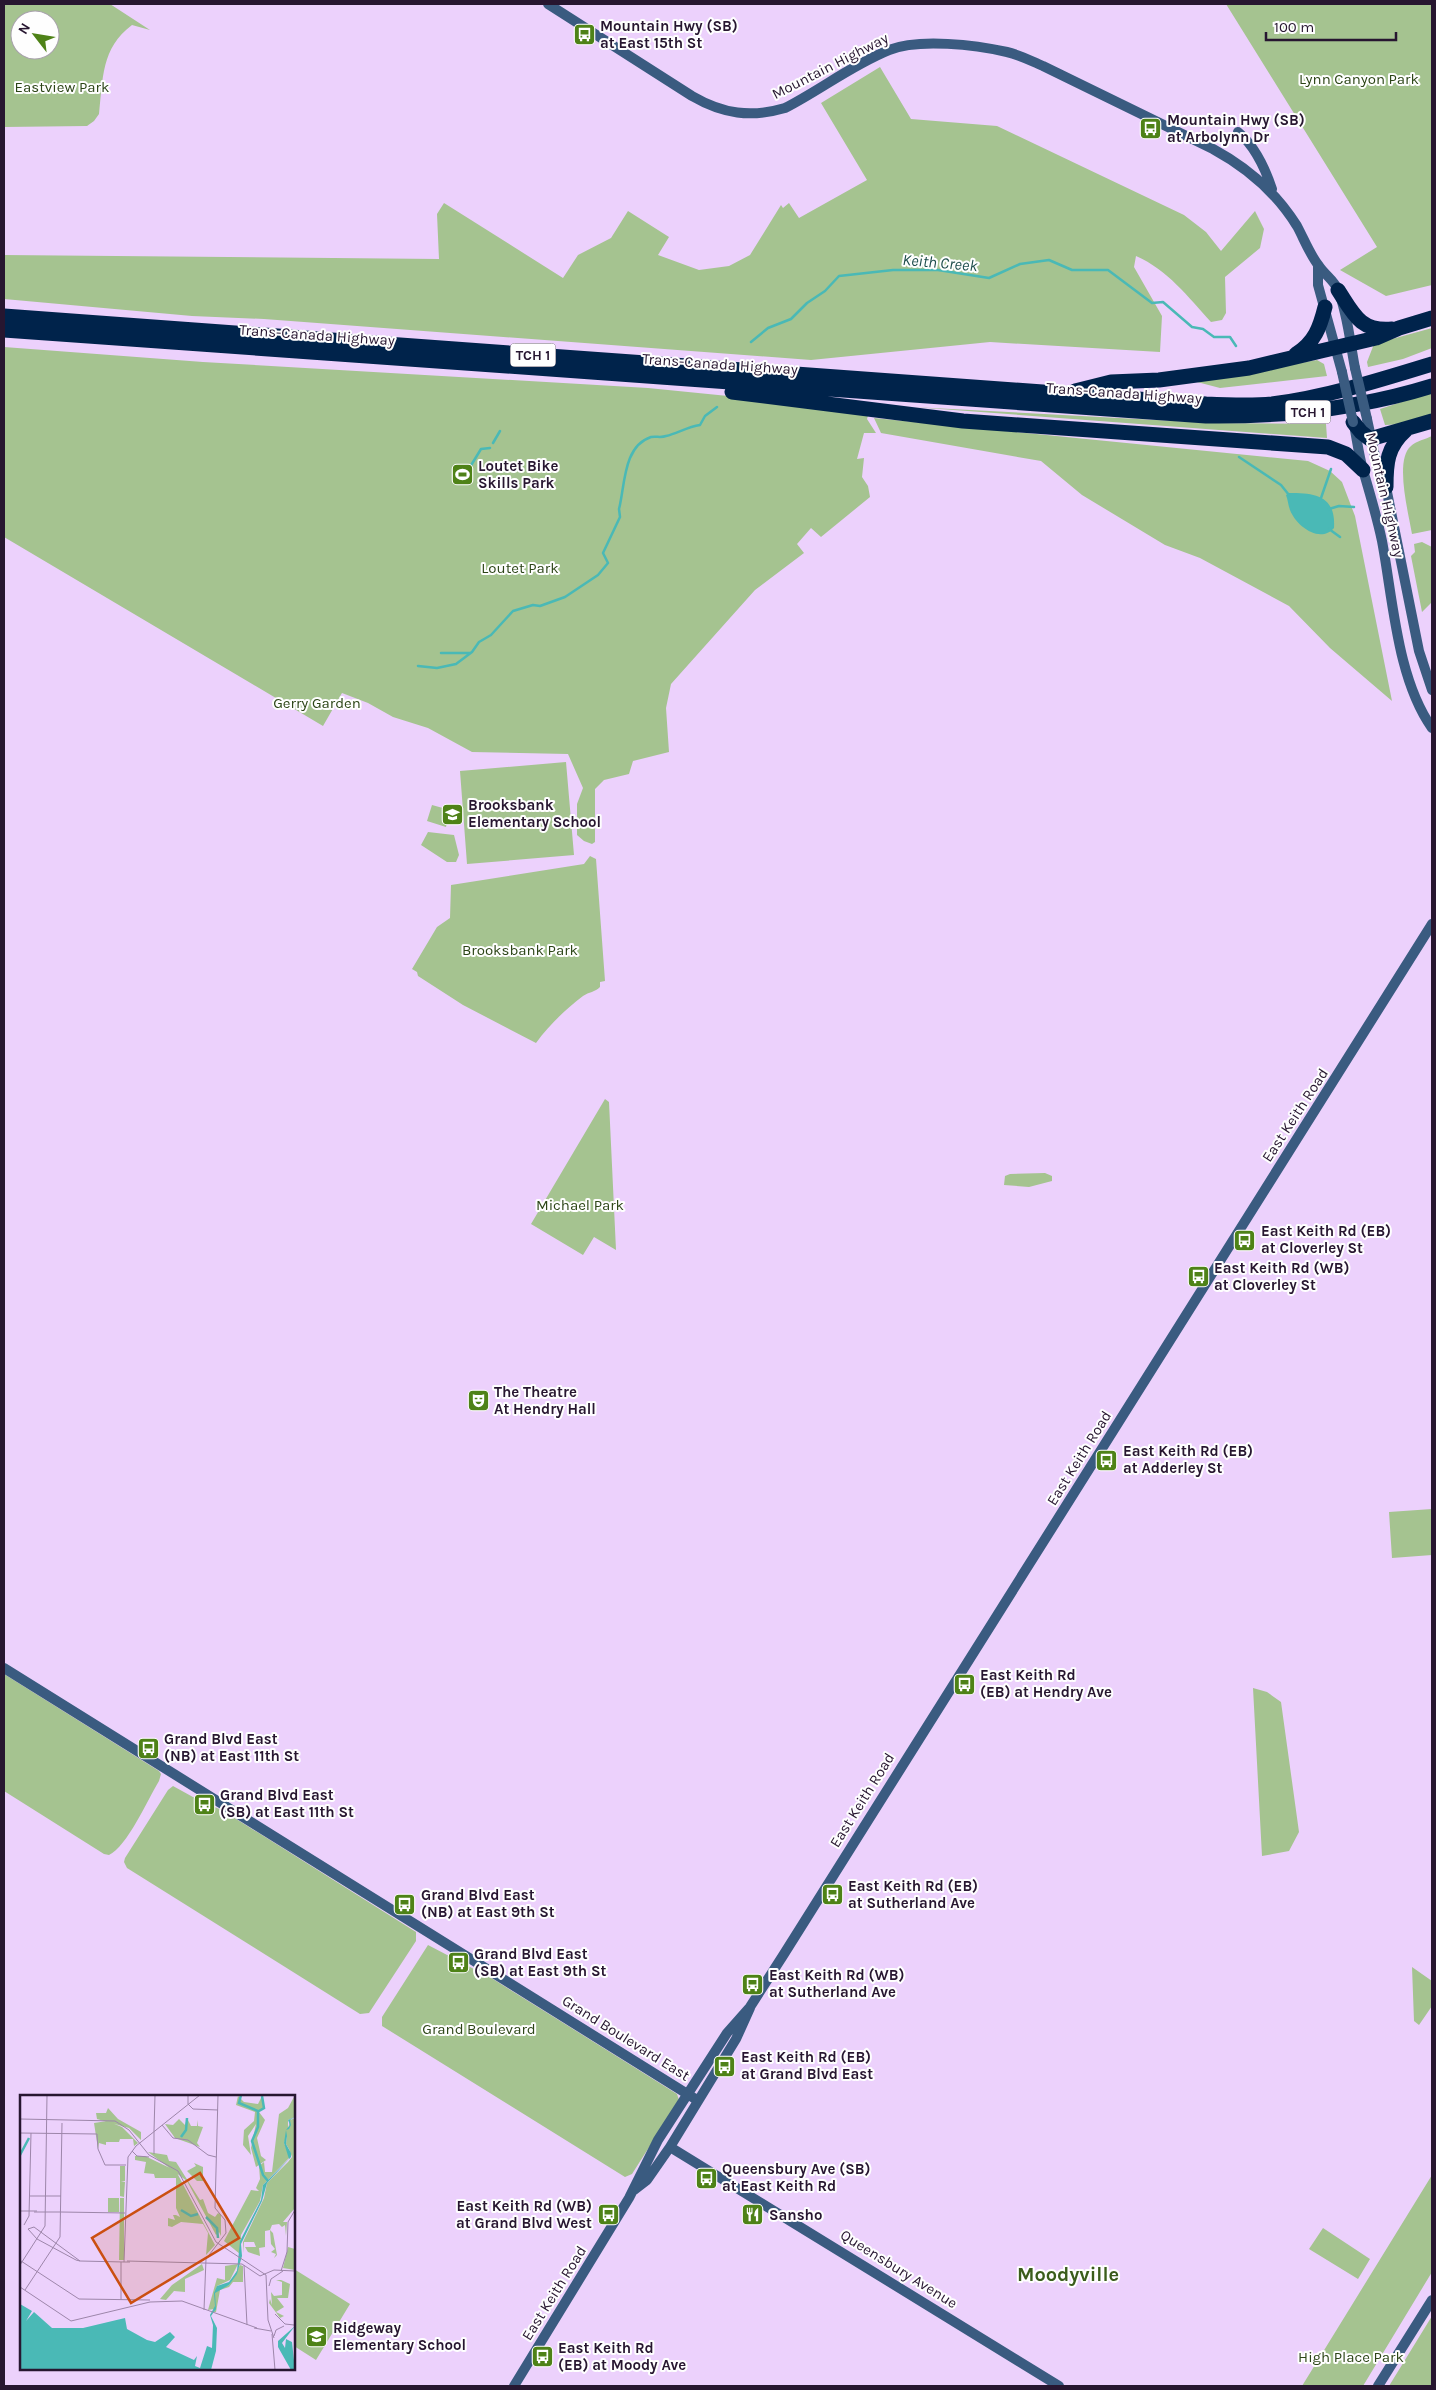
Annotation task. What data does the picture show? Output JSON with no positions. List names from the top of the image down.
{
  "streets": {
    "highway": ["Trans-Canada Highway", "TCH 1"],
    "main road": [
      "Mountain Highway",
      "East Keith Road",
      "Grand Boulevard East",
      "Queensbury Avenue"
    ]
  },
  "crossings": [
    ["Trans-Canada Highway", "TCH 1"],
    ["East Keith Road", "Grand Boulevard East"],
    ["East Keith Road", "Queensbury Avenue"]
  ],
  "districts": ["Moodyville"],
  "water": ["Keith Creek"],
  "parks": [
    "Lynn Canyon Park",
    "Eastview Park",
    "Loutet Park",
    "Gerry Garden",
    "Brooksbank Park",
    "Michael Park",
    "Grand Boulevard",
    "High Place Park"
  ],
  "places": {
    "bus stop": [
      "Mountain Hwy (SB) at East 15th St",
      "Mountain Hwy (SB) at Arbolynn Dr",
      "East Keith Rd (EB) at Cloverley St",
      "East Keith Rd (WB) at Cloverley St",
      "East Keith Rd (EB) at Adderley St",
      "East Keith Rd (EB) at Hendry Ave",
      "Grand Blvd East (NB) at East 11th St",
      "Grand Blvd East (SB) at East 11th St",
      "East Keith Rd (EB) at Sutherland Ave",
      "Grand Blvd East (NB) at East 9th St",
      "Grand Blvd East (SB) at East 9th St",
      "East Keith Rd (WB) at Sutherland Ave",
      "East Keith Rd (EB) at Grand Blvd East",
      "Queensbury Ave (SB) at East Keith Rd",
      "East Keith Rd (WB) at Grand Blvd West",
      "East Keith Rd (EB) at Moody Ave"
    ],
    "sports": ["Loutet Bike Skills Park"],
    "school or university": ["Brooksbank Elementary School", "Ridgeway Elementary School"],
    "theatre": ["The Theatre At Hendry Hall"],
    "restaurant": ["Sansho"]
  },
  "scale_bar": "100 m",
  "north": "top left"
}
